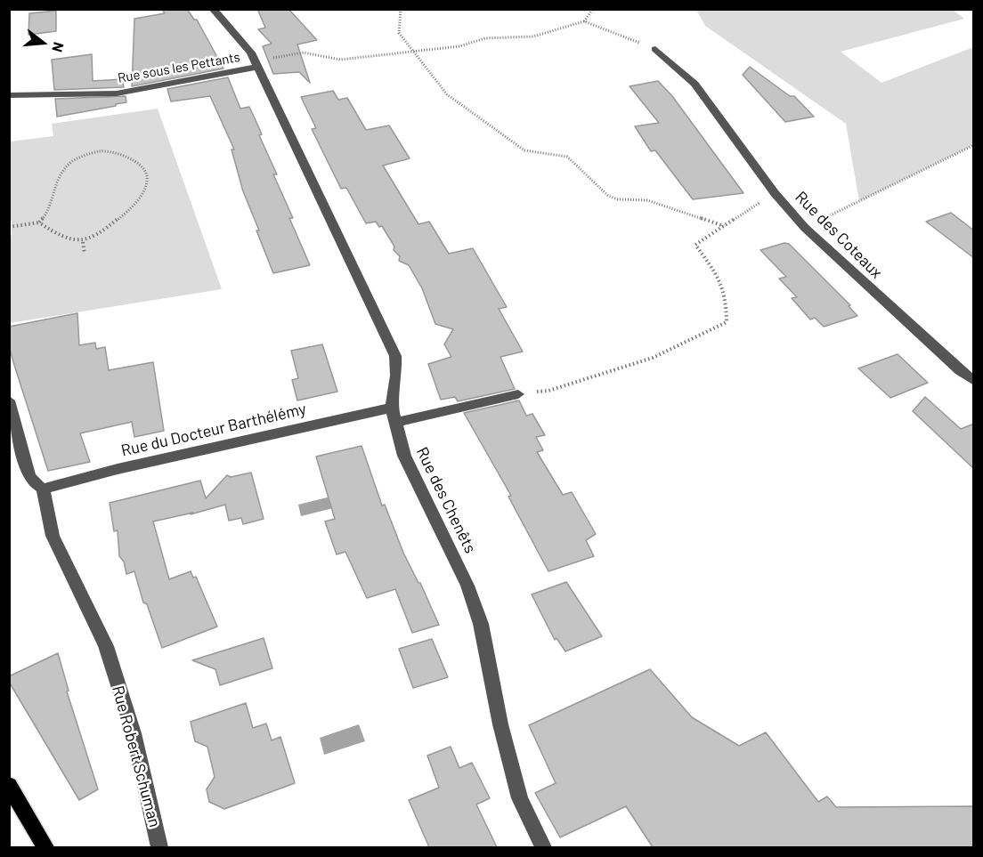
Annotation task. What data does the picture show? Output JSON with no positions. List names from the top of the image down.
{
  "streets": {
    "street": [
      "Rue sous les Pettants",
      "Rue des Coteaux",
      "Rue du Docteur Barthélémy",
      "Rue des Chenêts",
      "Rue Robert Schuman"
    ]
  },
  "crossings": [
    ["Rue sous les Pettants", "Rue des Chenêts"],
    ["Rue du Docteur Barthélémy", "Rue des Chenêts"],
    ["Rue du Docteur Barthélémy", "Rue Robert Schuman"]
  ],
  "north": "right"
}
